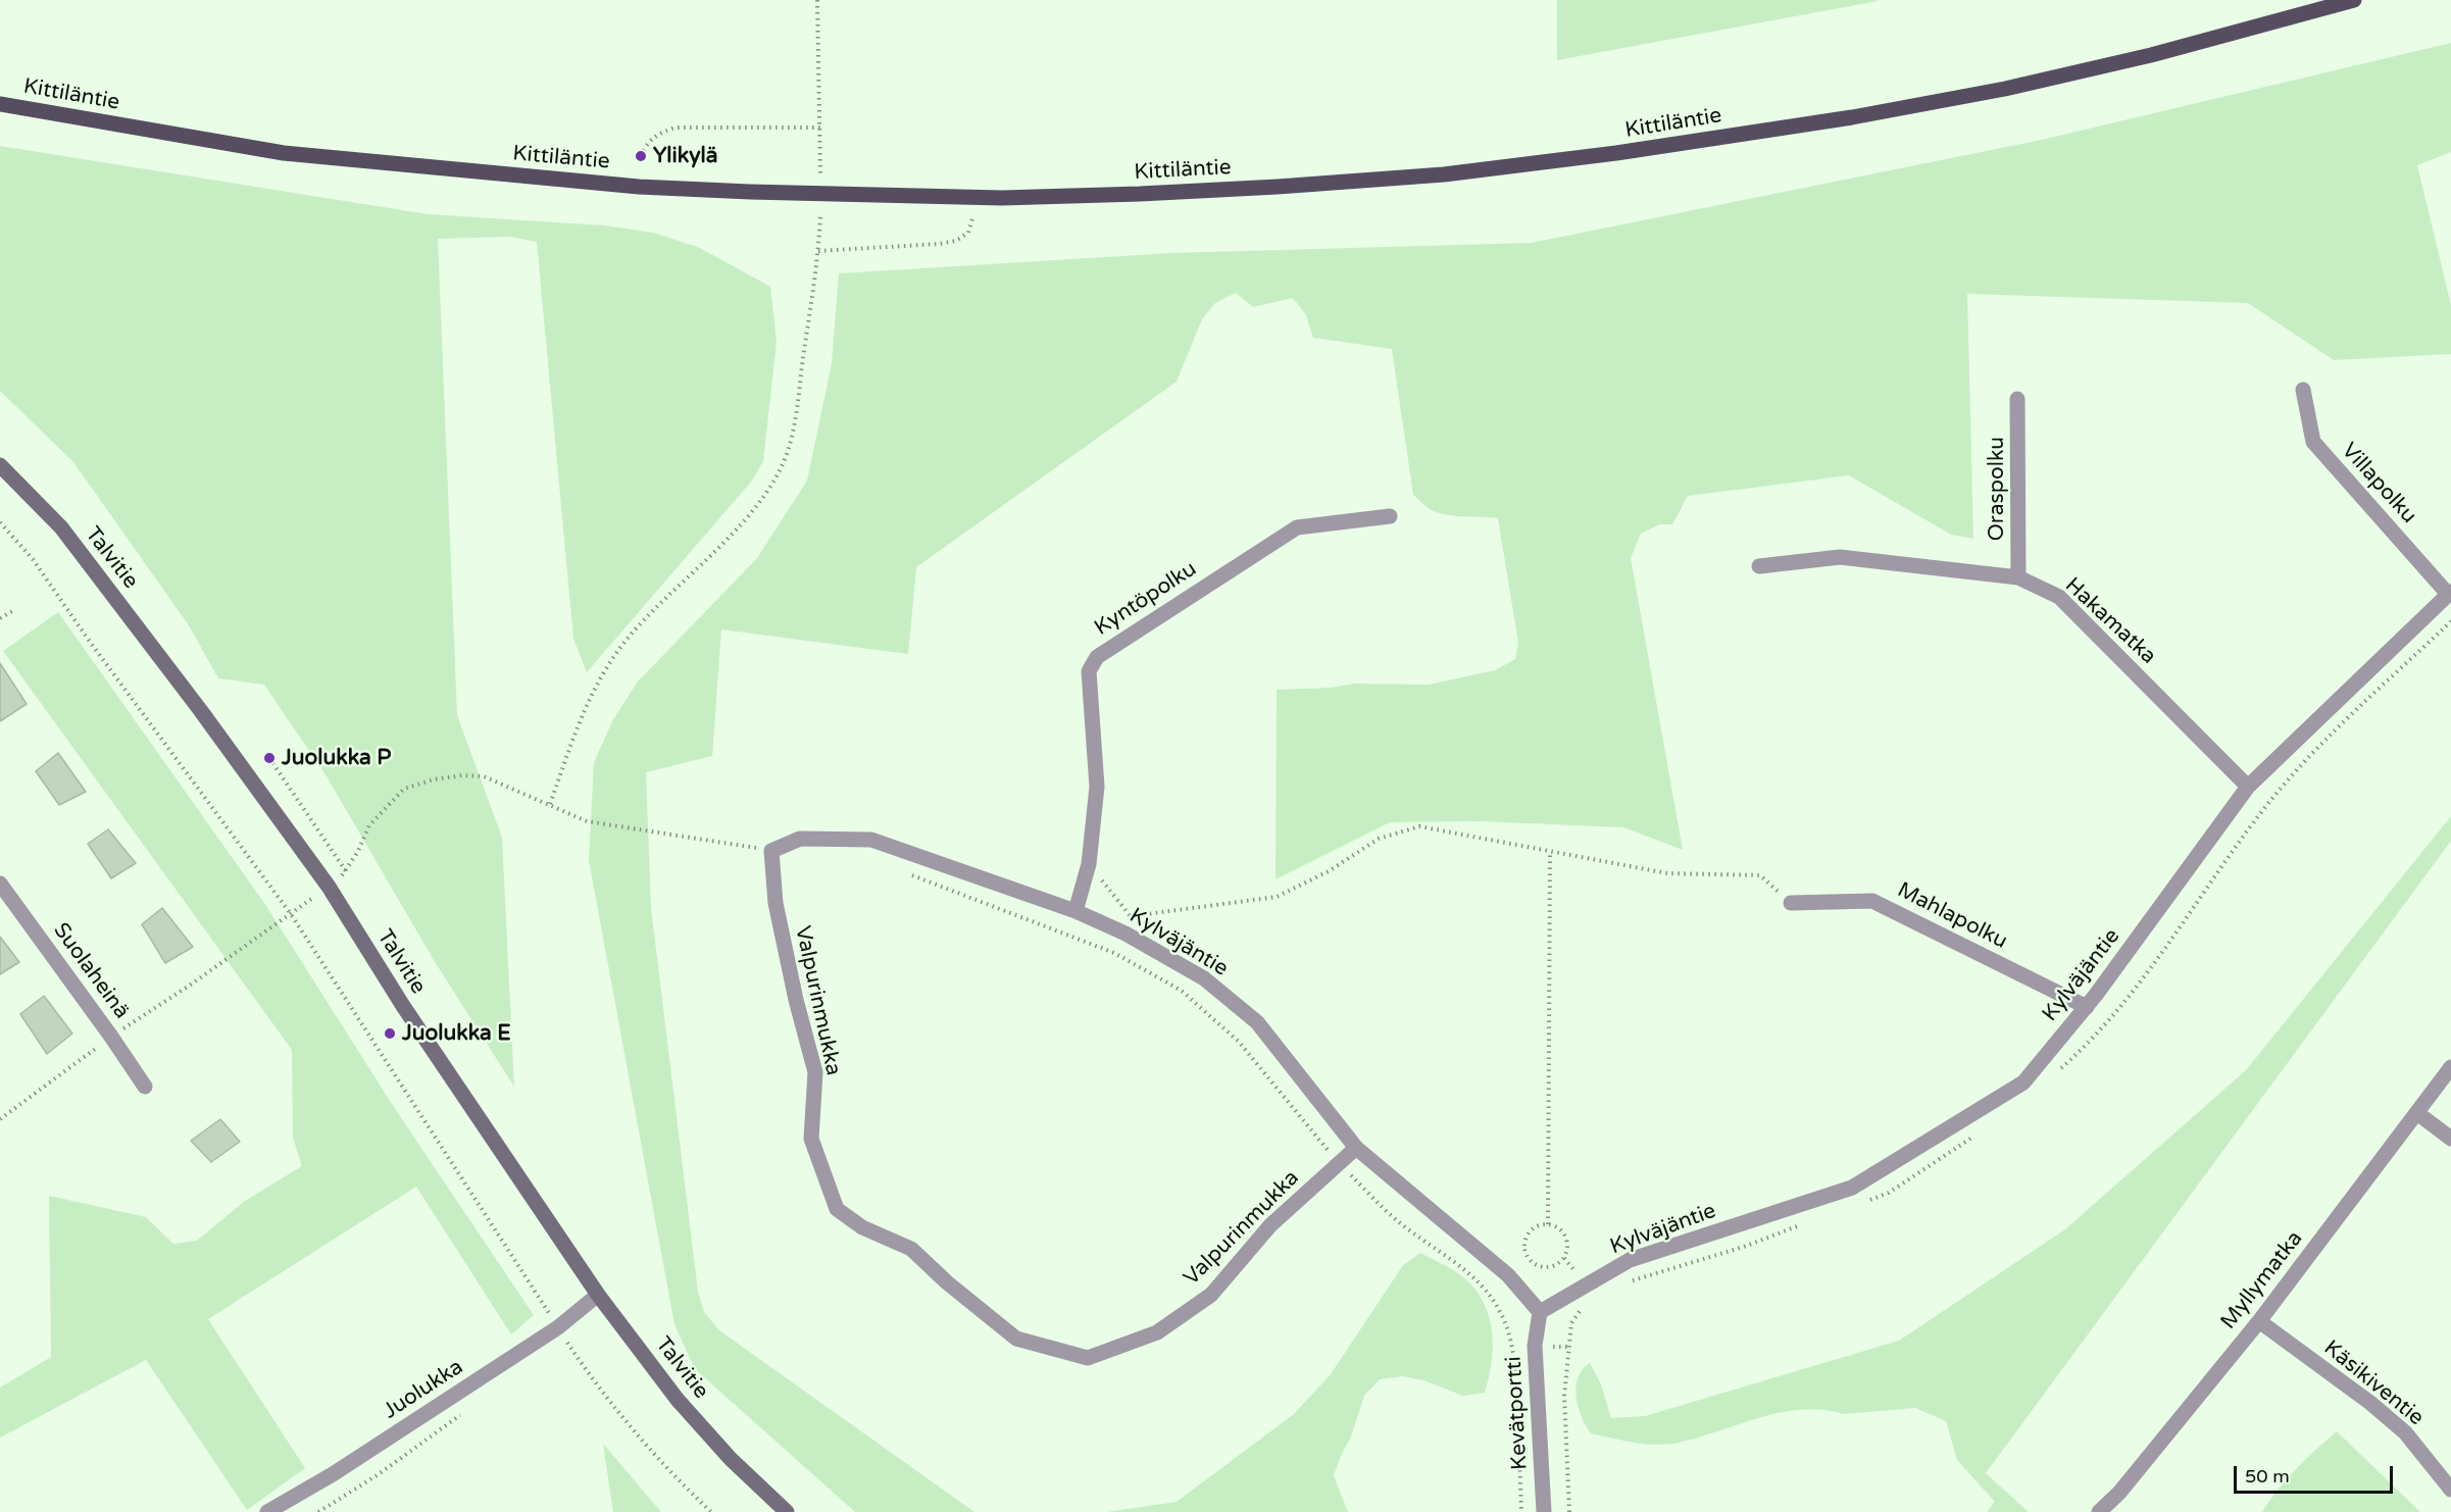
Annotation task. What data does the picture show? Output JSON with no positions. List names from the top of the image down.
{
  "streets": {
    "main road": ["Kittiläntie"],
    "street": [
      "Villapolku",
      "Oraspolku",
      "Talvitie",
      "Kyntöpolku",
      "Hakamatka",
      "Mahlapolku",
      "Kylväjäntie",
      "Suolaheinä",
      "Valpurinmukka",
      "Myllymatka",
      "Käsikiventie",
      "Juolukka",
      "Kevätportti"
    ]
  },
  "crossings": [
    ["Villapolku", "Kylväjäntie"],
    ["Oraspolku", "Hakamatka"],
    ["Talvitie", "Juolukka"],
    ["Kyntöpolku", "Kylväjäntie"],
    ["Hakamatka", "Kylväjäntie"],
    ["Mahlapolku", "Kylväjäntie"],
    ["Kylväjäntie", "Valpurinmukka"],
    ["Kylväjäntie", "Kevätportti"],
    ["Myllymatka", "Käsikiventie"]
  ],
  "places": ["Ylikylä", "Juolukka P", "Juolukka E"],
  "scale_bar": "50 m"
}
